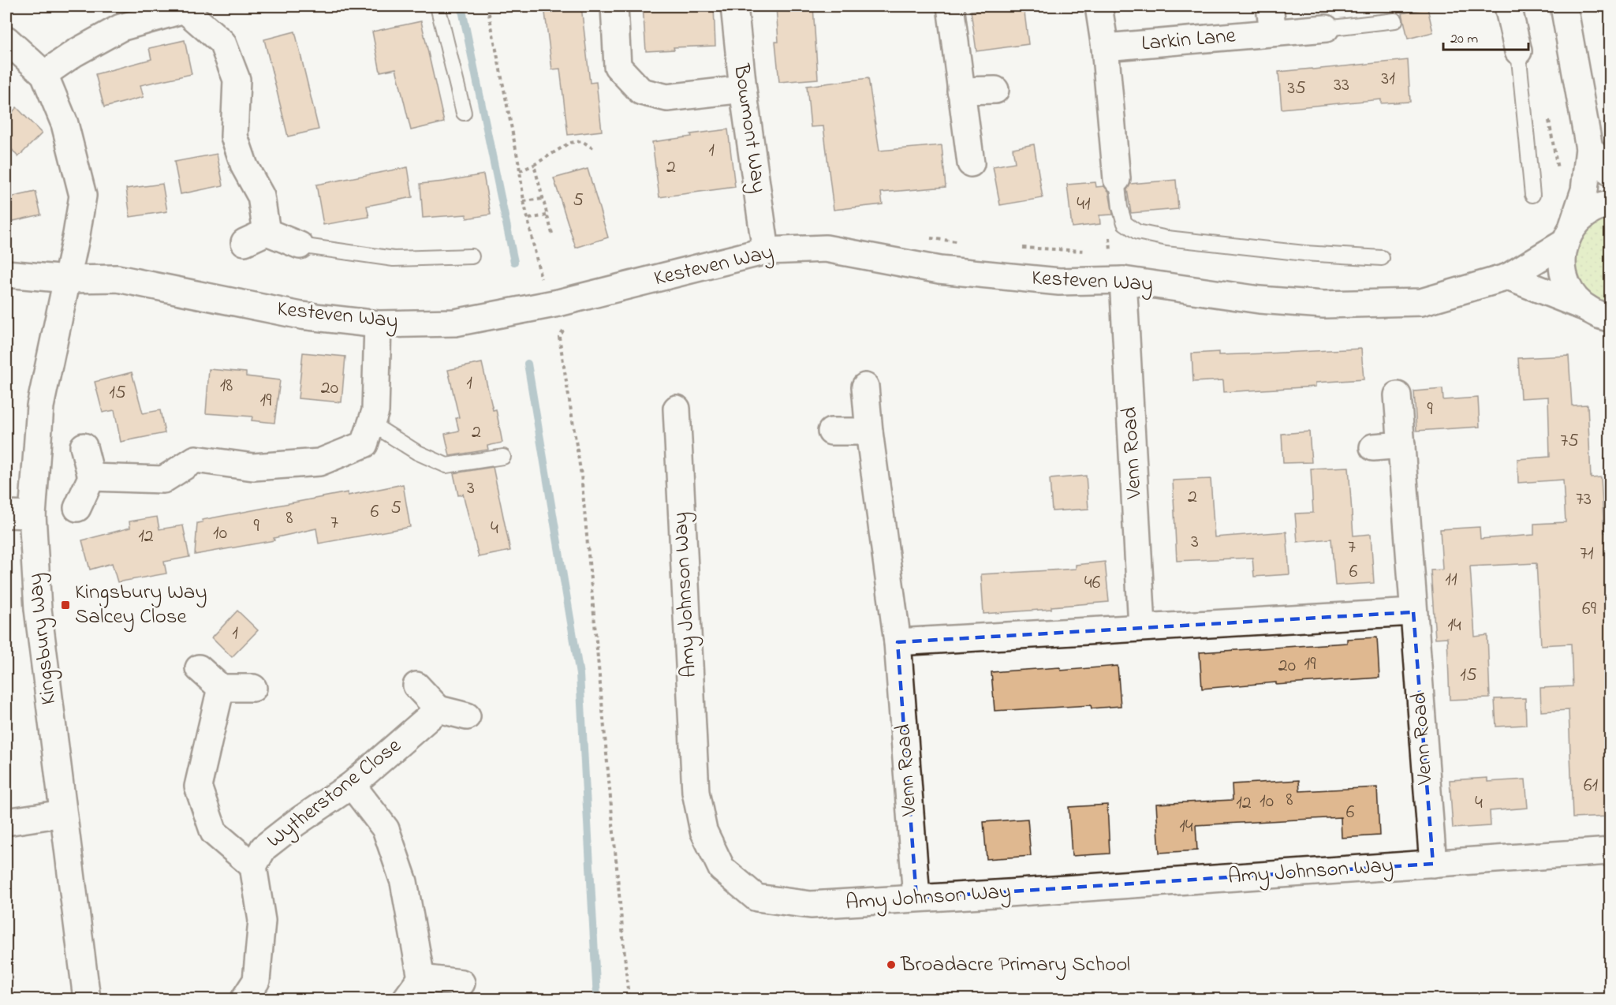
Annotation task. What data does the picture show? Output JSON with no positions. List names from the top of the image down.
{
  "streets": {
    "street": [
      "Larkin Lane",
      "Bowmont Way",
      "Kesteven Way",
      "Venn Road",
      "Amy Johnson Way",
      "Kingsbury Way",
      "Wytherstone Close"
    ]
  },
  "crossings": [
    ["Bowmont Way", "Kesteven Way"],
    ["Kesteven Way", "Venn Road"],
    ["Kesteven Way", "Kingsbury Way"],
    ["Venn Road", "Amy Johnson Way"]
  ],
  "places": {
    "transit": ["Kingsbury Way Salcey Close"],
    "other": ["Broadacre Primary School"]
  },
  "house_numbers": [
    "31",
    "33",
    "35",
    "1",
    "2",
    "5",
    "41",
    "1",
    "18",
    "20",
    "15",
    "19",
    "9",
    "2",
    "75",
    "3",
    "2",
    "73",
    "5",
    "6",
    "8",
    "7",
    "9",
    "4",
    "10",
    "12",
    "3",
    "7",
    "71",
    "6",
    "11",
    "46",
    "69",
    "14",
    "1",
    "19",
    "20",
    "15",
    "61",
    "8",
    "10",
    "12",
    "4",
    "6",
    "14"
  ],
  "scale_bar": "20 m"
}
